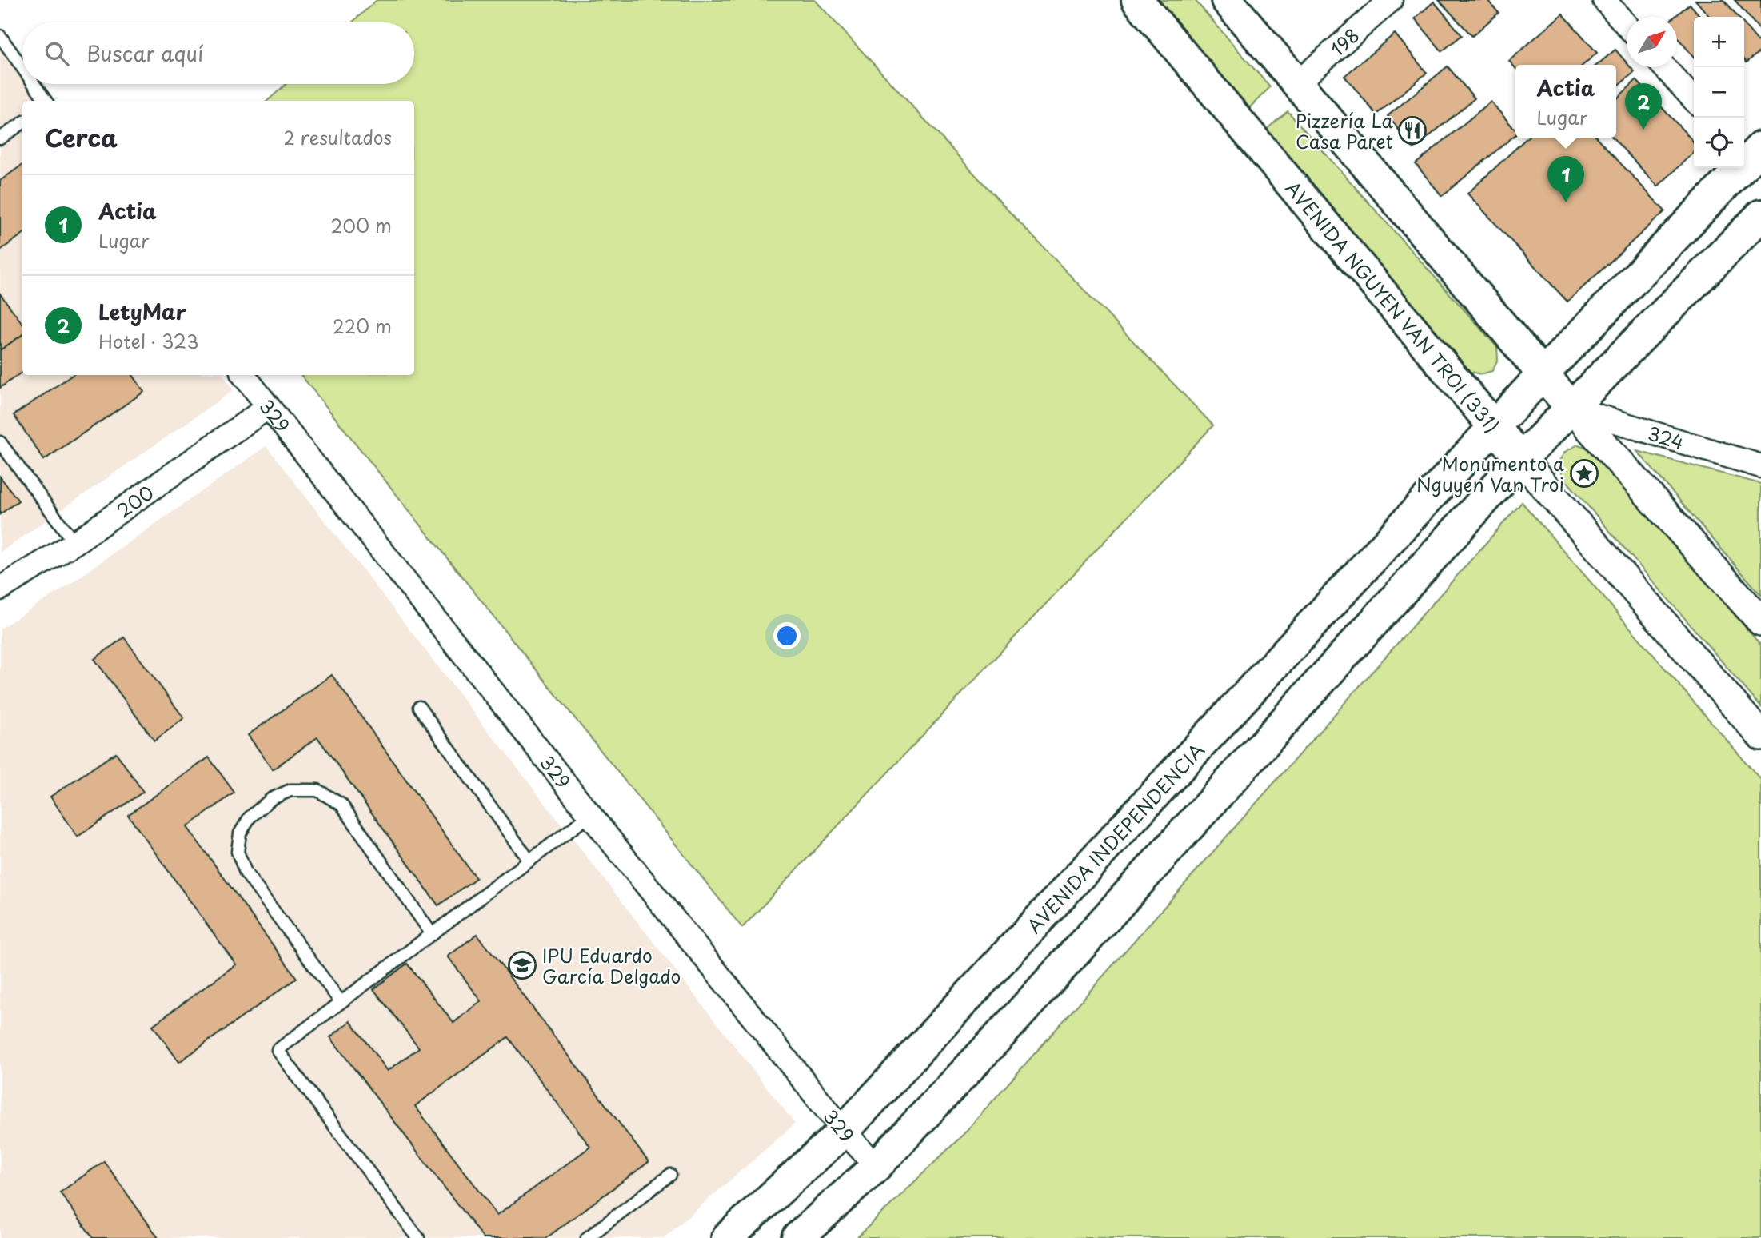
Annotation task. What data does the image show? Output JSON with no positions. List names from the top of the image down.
{
  "streets": {
    "main road": ["AVENIDA NGUYEN VAN TROI (331)", "AVENIDA INDEPENDENCIA"],
    "street": [
      "198",
      "329",
      "324",
      "200"
    ]
  },
  "crossings": [
    ["AVENIDA NGUYEN VAN TROI (331)", "AVENIDA INDEPENDENCIA"],
    ["329", "200"],
    ["329", "AVENIDA INDEPENDENCIA"]
  ],
  "places": {
    "restaurant": ["Pizzería La Casa Paret"],
    "place": ["Monumento a Nguyen Van Troi"],
    "school or university": ["IPU Eduardo García Delgado"]
  },
  "north": "top right",
  "page": {
    "map_buttons": ["+", "−"],
    "search": "Buscar aquí",
    "popup": ["Actia", "Lugar"],
    "pins": ["2", "1"],
    "heading": ["Cerca", "2 resultados"],
    "list": [
      {
        "mark": "1",
        "name": "Actia",
        "note": "Lugar",
        "value": "200 m"
      },
      {
        "mark": "2",
        "name": "LetyMar",
        "note": "Hotel · 323",
        "value": "220 m"
      }
    ]
  }
}
